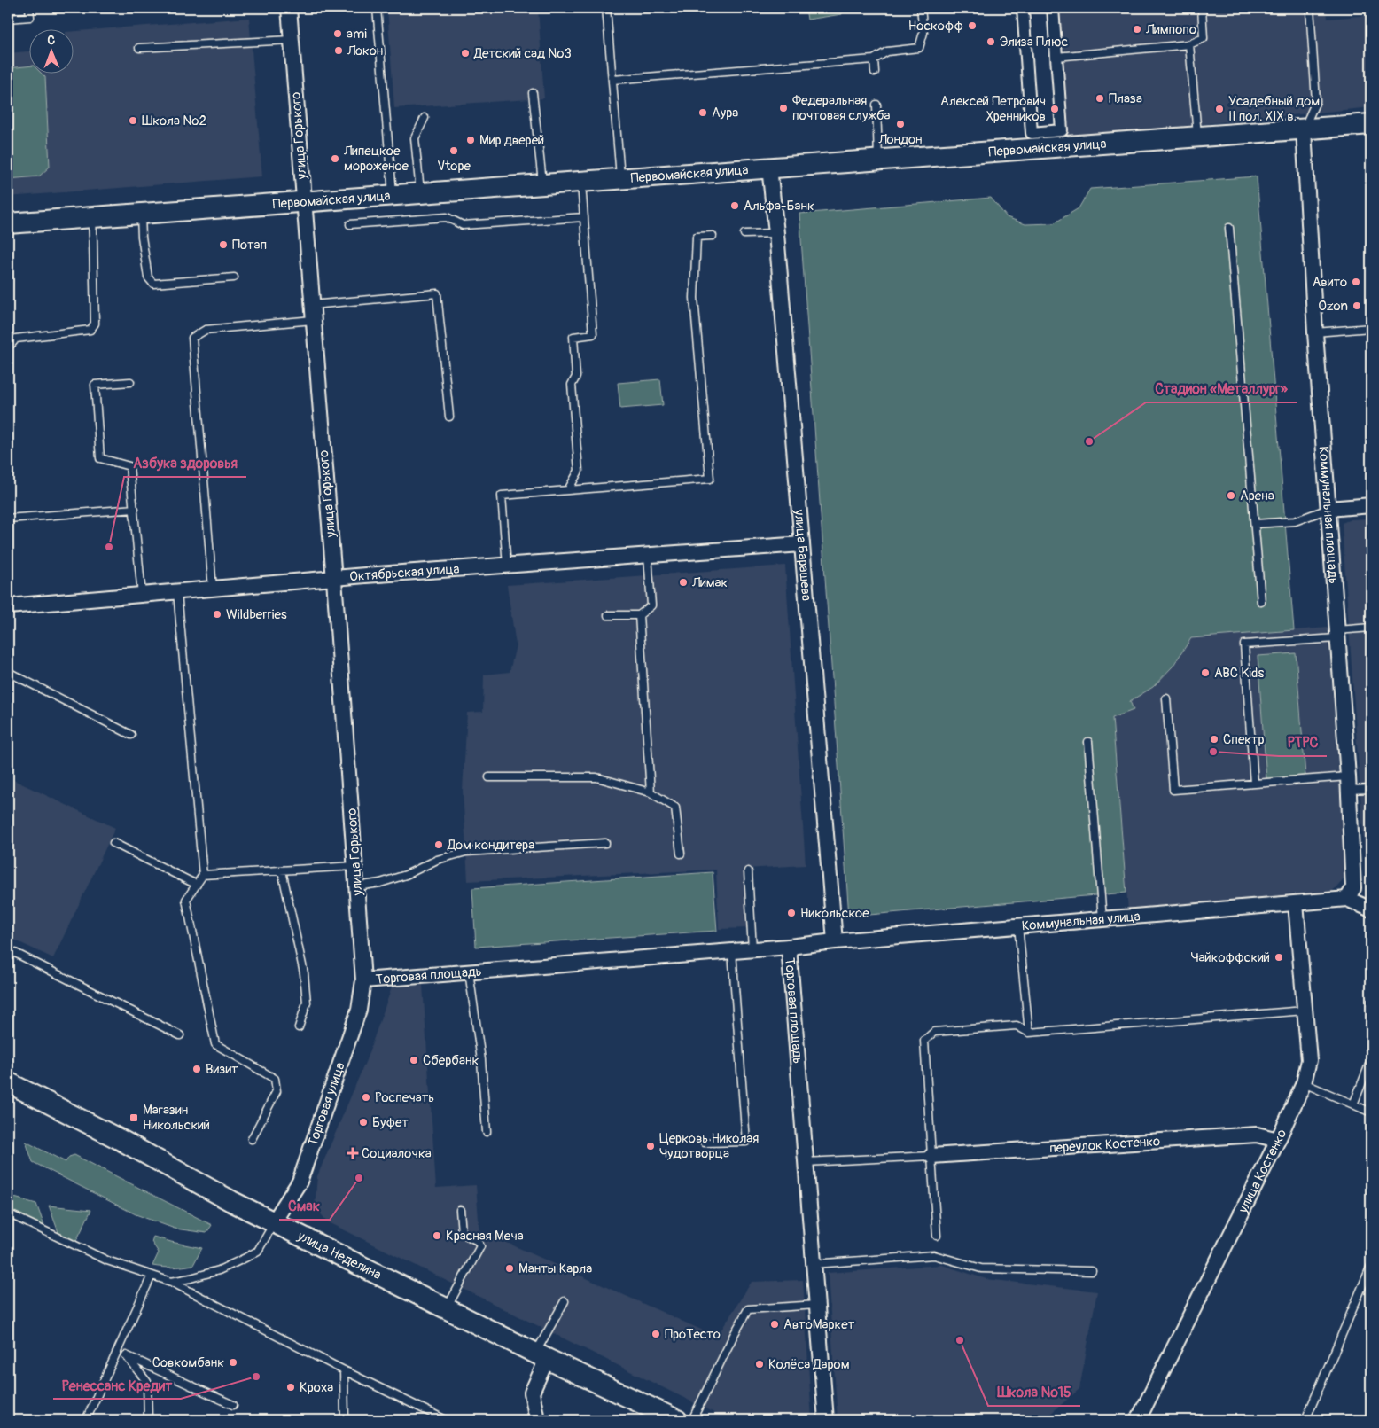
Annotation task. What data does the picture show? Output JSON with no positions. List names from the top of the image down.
{
  "streets": {
    "main road": ["Первомайская улица", "улица Неделина"],
    "street": [
      "улица Горького",
      "Коммунальная площадь",
      "улица Барашева",
      "Октябрьская улица",
      "Коммунальная улица",
      "Торговая площадь",
      "Торговая улица",
      "переулок Костенко",
      "улица Костенко"
    ]
  },
  "crossings": [
    ["улица Горького", "Первомайская улица"],
    ["улица Горького", "Октябрьская улица"],
    ["улица Горького", "Торговая площадь"],
    ["улица Горького", "Торговая улица"],
    ["Первомайская улица", "Коммунальная площадь"],
    ["Первомайская улица", "улица Барашева"],
    ["Коммунальная площадь", "Коммунальная улица"],
    ["улица Барашева", "Октябрьская улица"],
    ["улица Барашева", "Коммунальная улица"],
    ["Коммунальная улица", "Торговая площадь"],
    ["Коммунальная улица", "улица Костенко"],
    ["Торговая площадь", "Торговая улица"],
    ["Торговая улица", "улица Неделина"],
    ["переулок Костенко", "улица Костенко"]
  ],
  "places": {
    "other": [
      "Носкофф",
      "Лимпопо",
      "ami",
      "Элиза Плюс",
      "Локон",
      "Детский сад №3",
      "Плаза",
      "Федеральная почтовая служба",
      "Алексей Петрович Хренников",
      "Усадебный дом II пол. XIX в.",
      "Аура",
      "Школа №2",
      "Лондон",
      "Мир дверей",
      "Vtope",
      "Липецкое мороженое",
      "Альфа-Банк",
      "Потап",
      "Авито",
      "Ozon",
      "Стадион «Металлург»",
      "Арена",
      "Азбука здоровья",
      "Лимак",
      "Wildberries",
      "ABC Kids",
      "Спектр",
      "РТРС",
      "Дом кондитера",
      "Никольское",
      "Чайкоффский",
      "Сбербанк",
      "Визит",
      "Роспечать",
      "Буфет",
      "Церковь Николая Чудотворца",
      "Смак",
      "Красная Меча",
      "Манты Карла",
      "АвтоМаркет",
      "ПроТесто",
      "Школа №15",
      "Совкомбанк",
      "Колёса Даром",
      "Ренессанс Кредит",
      "Кроха"
    ],
    "transit": ["Магазин Никольский"],
    "health": ["Социалочка"]
  },
  "north": "top"
}
